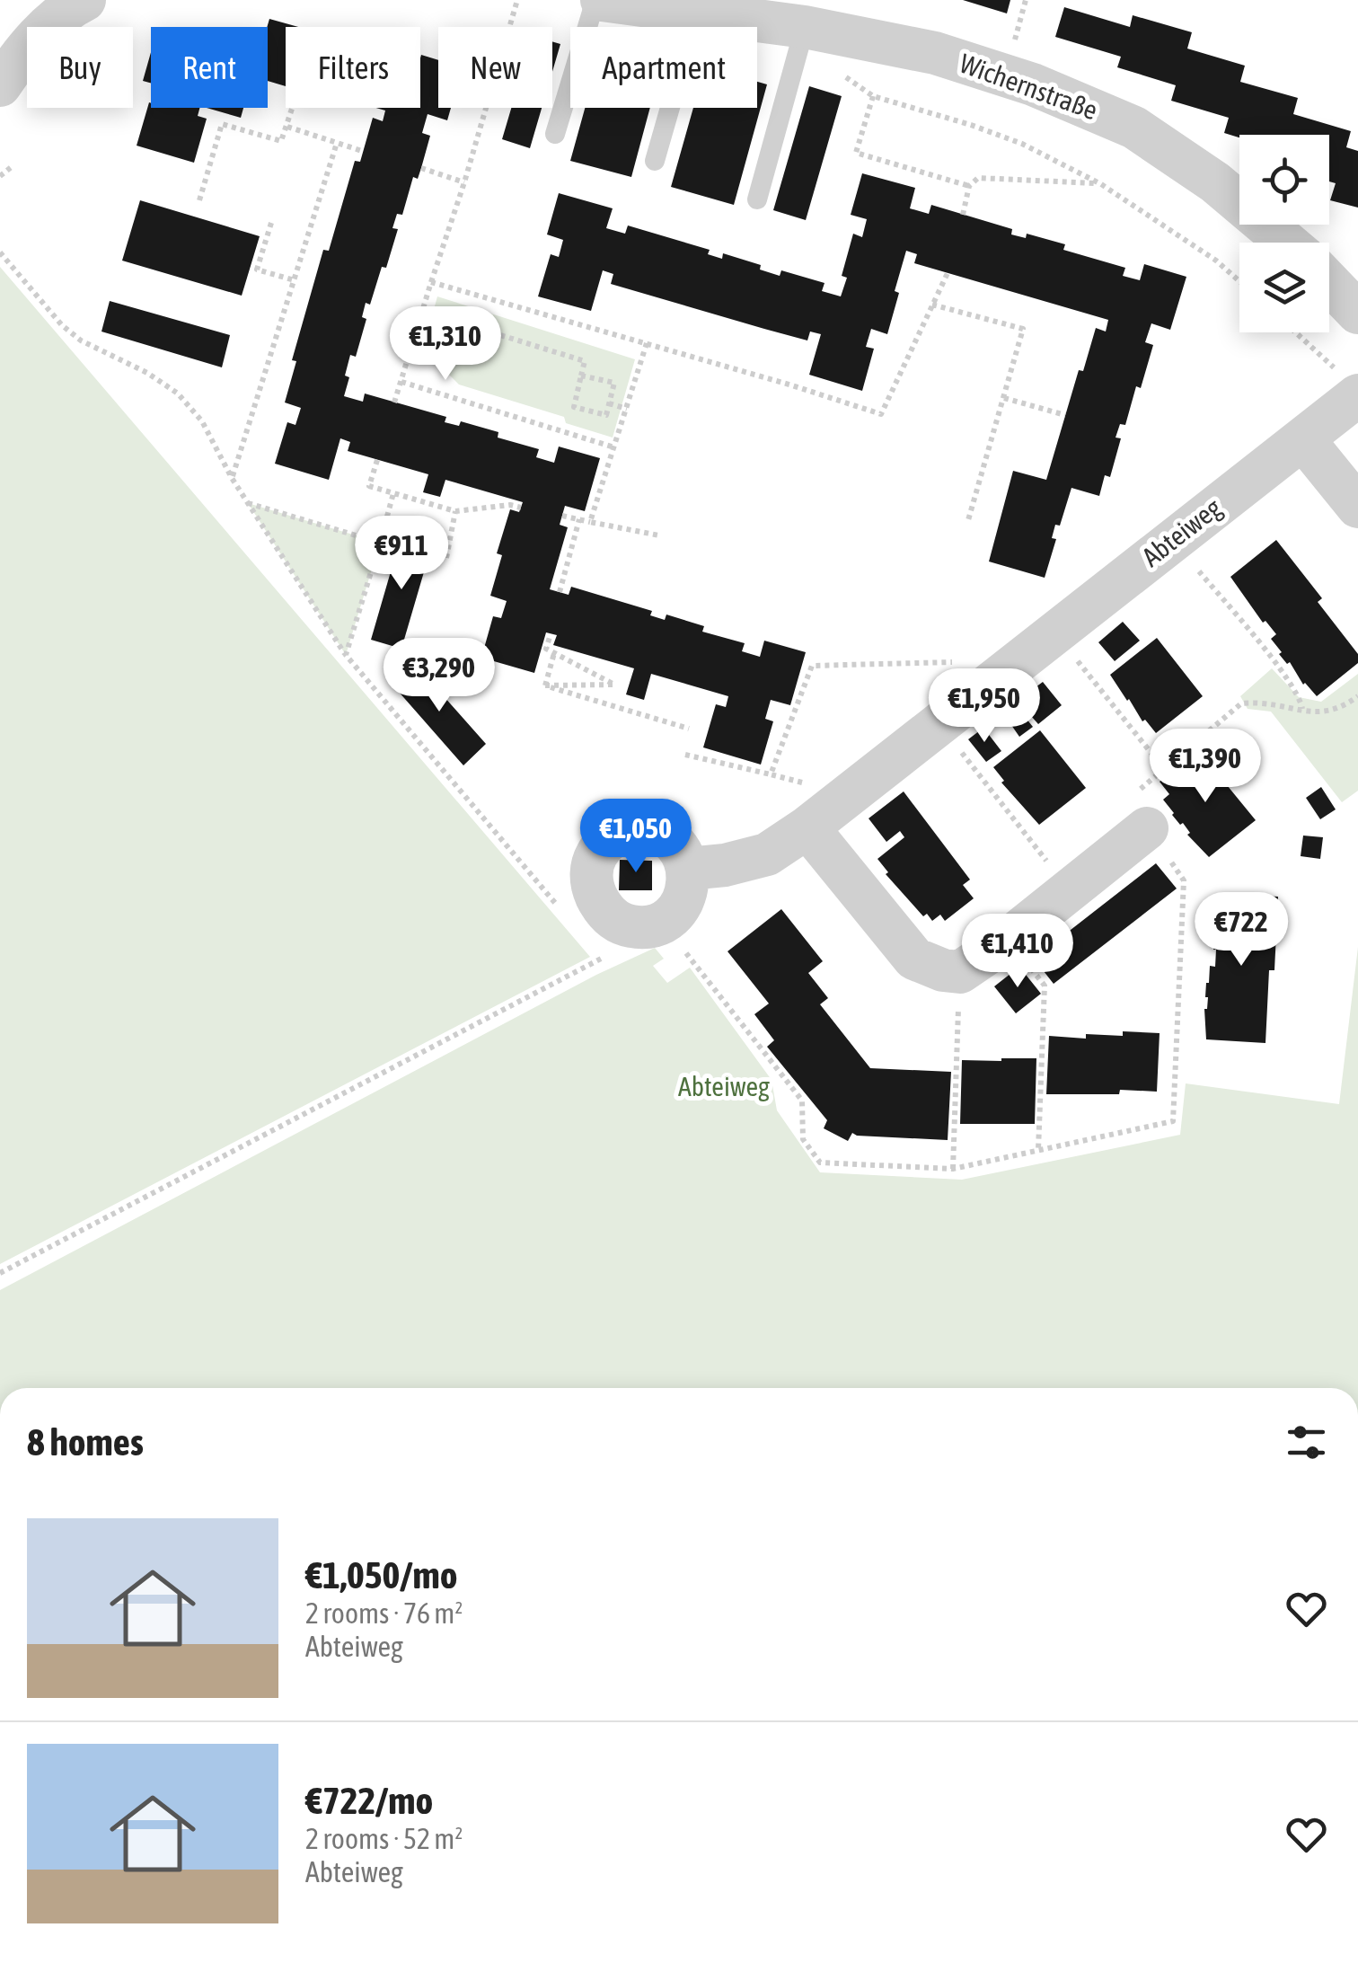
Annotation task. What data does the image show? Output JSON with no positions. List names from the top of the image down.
{
  "streets": {
    "street": ["Wichernstraße", "Abteiweg"]
  },
  "parks": ["Abteiweg"],
  "page": {
    "chip": [
      "Buy",
      "Rent",
      "Filters",
      "New",
      "Apartment"
    ],
    "price": [
      "€1,310",
      "€911",
      "€3,290",
      "€1,950",
      "€1,390",
      "€1,050",
      "€722",
      "€1,410"
    ],
    "heading": "8 homes",
    "list": [
      {
        "name": "€1,050/mo",
        "note": "2 rooms · 76 m² · Abteiweg"
      },
      {
        "name": "€722/mo",
        "note": "2 rooms · 52 m² · Abteiweg"
      }
    ]
  }
}
